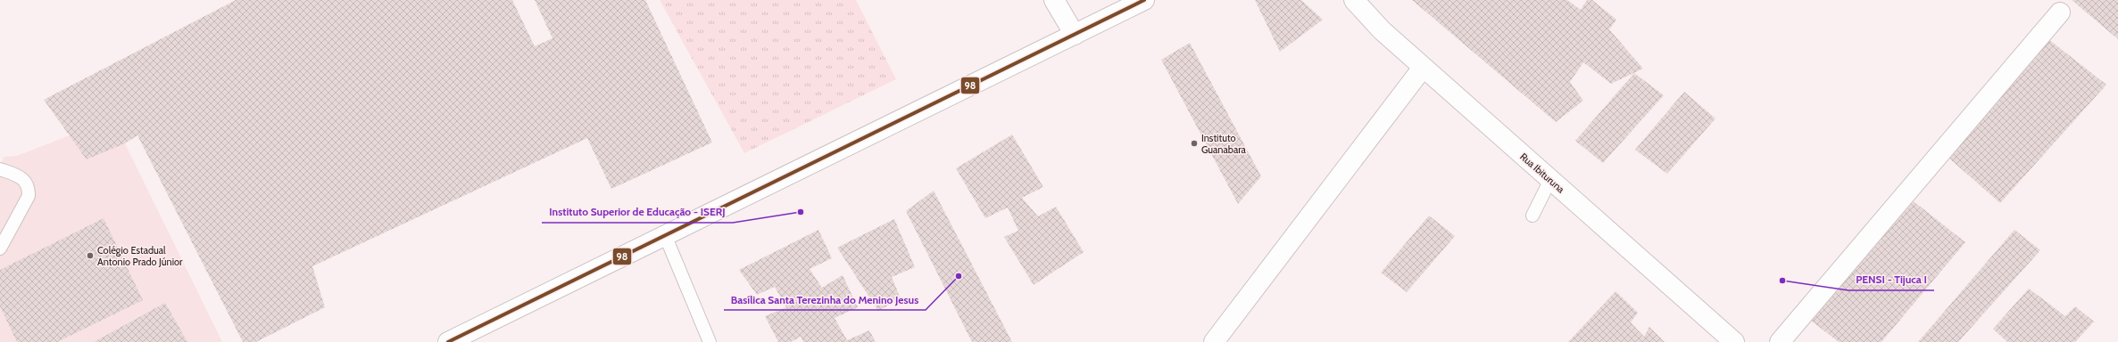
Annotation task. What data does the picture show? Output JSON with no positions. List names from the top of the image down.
{
  "streets": {
    "street": ["Rua Ibituruna"]
  },
  "places": [
    "Instituto Guanabara",
    "Instituto Superior de Educação - ISERJ",
    "Colégio Estadual Antonio Prado Júnior",
    "Basílica Santa Terezinha do Menino Jesus",
    "PENSI - Tijuca I"
  ],
  "lines": ["transit line 98"]
}
